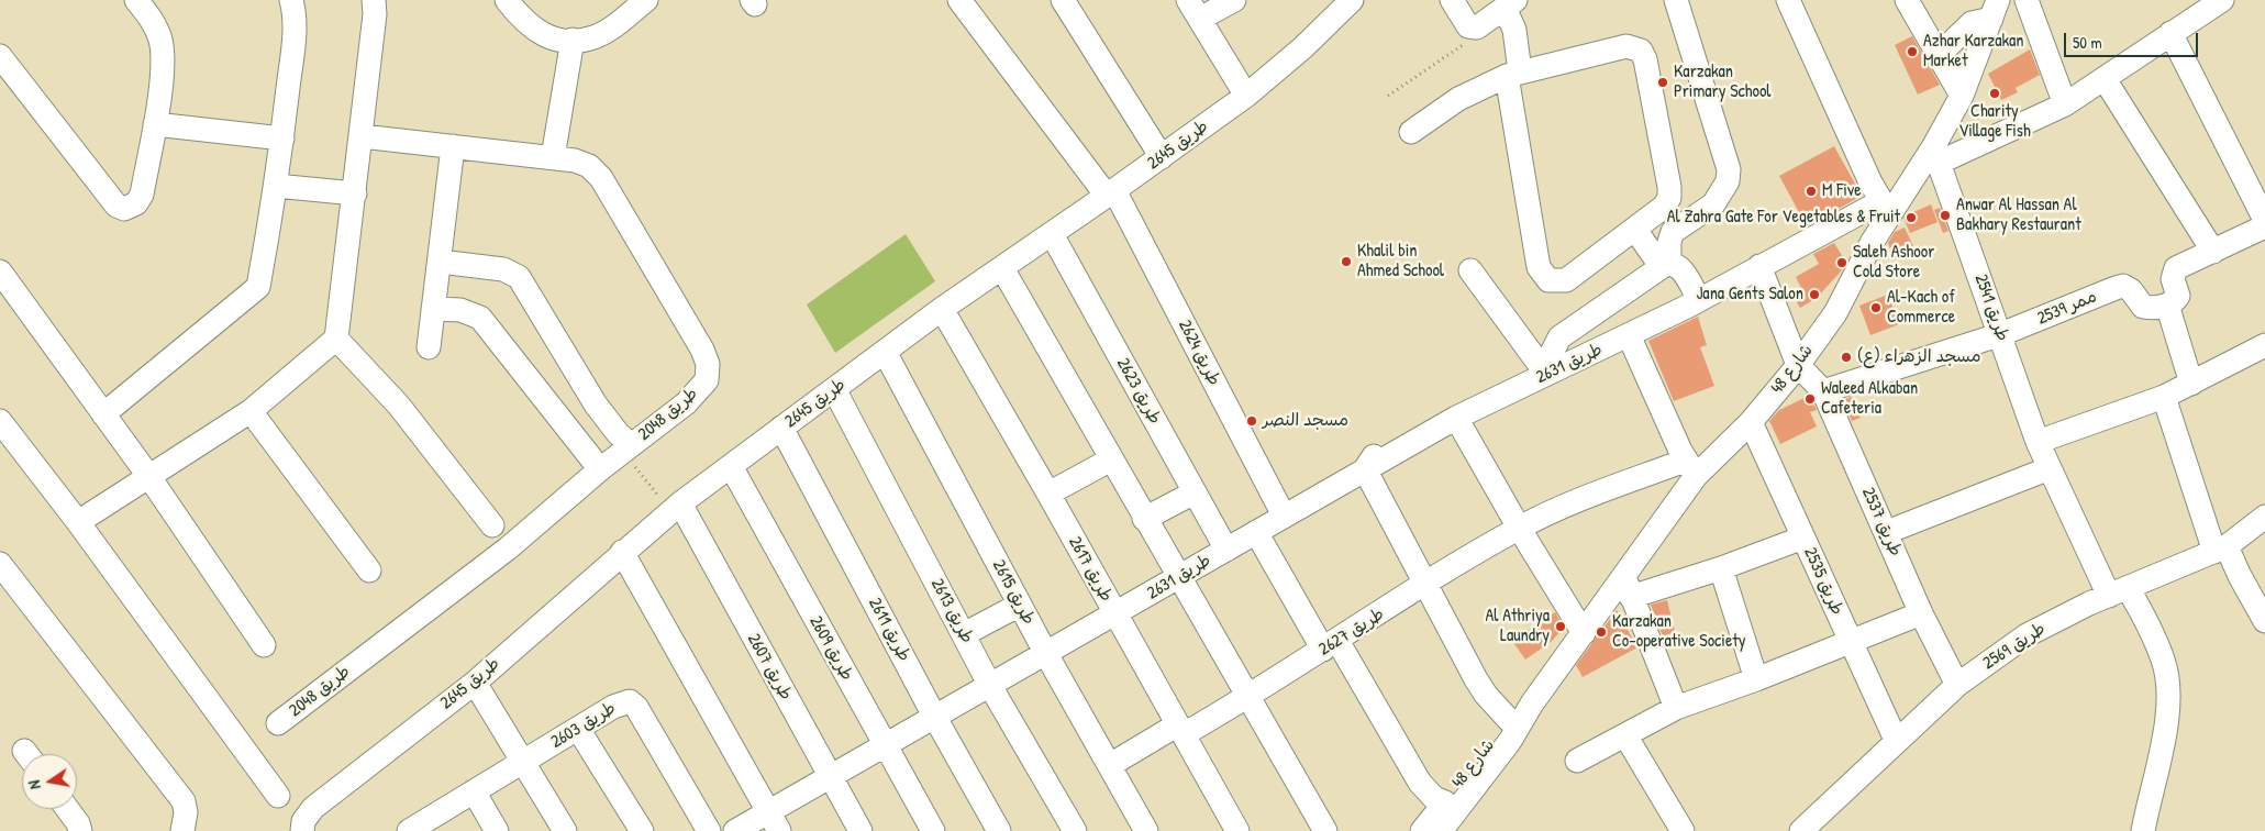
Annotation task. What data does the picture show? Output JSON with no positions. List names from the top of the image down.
{
  "streets": {
    "street": [
      "طريق 2645",
      "طريق 2541",
      "ممر 2539",
      "طريق 2624",
      "طريق 2631",
      "شارع 48",
      "طريق 2623",
      "طريق 2048",
      "طريق 2537",
      "طريق 2617",
      "طريق 2535",
      "طريق 2615",
      "طريق 2613",
      "طريق 2611",
      "طريق 2627",
      "طريق 2569",
      "طريق 2609",
      "طريق 2607",
      "طريق 2603"
    ]
  },
  "crossings": [
    ["طريق 2645", "طريق 2624"],
    ["طريق 2645", "طريق 2623"],
    ["طريق 2645", "طريق 2617"],
    ["طريق 2645", "طريق 2615"],
    ["طريق 2645", "طريق 2613"],
    ["طريق 2645", "طريق 2611"],
    ["طريق 2645", "طريق 2609"],
    ["طريق 2645", "طريق 2607"],
    ["طريق 2541", "ممر 2539"],
    ["طريق 2541", "شارع 48"],
    ["طريق 2541", "طريق 2569"],
    ["ممر 2539", "طريق 2537"],
    ["طريق 2624", "طريق 2631"],
    ["طريق 2631", "شارع 48"],
    ["طريق 2631", "طريق 2623"],
    ["طريق 2631", "طريق 2617"],
    ["طريق 2631", "طريق 2615"],
    ["طريق 2631", "طريق 2613"],
    ["طريق 2631", "طريق 2611"],
    ["طريق 2631", "طريق 2609"],
    ["طريق 2631", "طريق 2607"],
    ["شارع 48", "طريق 2537"],
    ["شارع 48", "طريق 2535"],
    ["شارع 48", "طريق 2627"],
    ["طريق 2537", "طريق 2569"],
    ["طريق 2617", "طريق 2627"],
    ["طريق 2535", "طريق 2569"],
    ["طريق 2615", "طريق 2627"]
  ],
  "places": [
    "Azhar Karzakan Market",
    "Karzakan Primary School",
    "Charity Village Fish",
    "M Five",
    "Anwar Al Hassan Al Bakhary Restaurant",
    "Al Zahra Gate For Vegetables & Fruit",
    "Khalil bin Ahmed School",
    "Saleh Ashoor Cold Store",
    "Jana Gents Salon",
    "Al-Kach of Commerce",
    "مسجد الزهراء (ع)",
    "Waleed Alkaban Cafeteria",
    "مسجد النصر",
    "Al Athriya Laundry",
    "Karzakan Co-operative Society"
  ],
  "scale_bar": "50 m",
  "north": "left"
}
